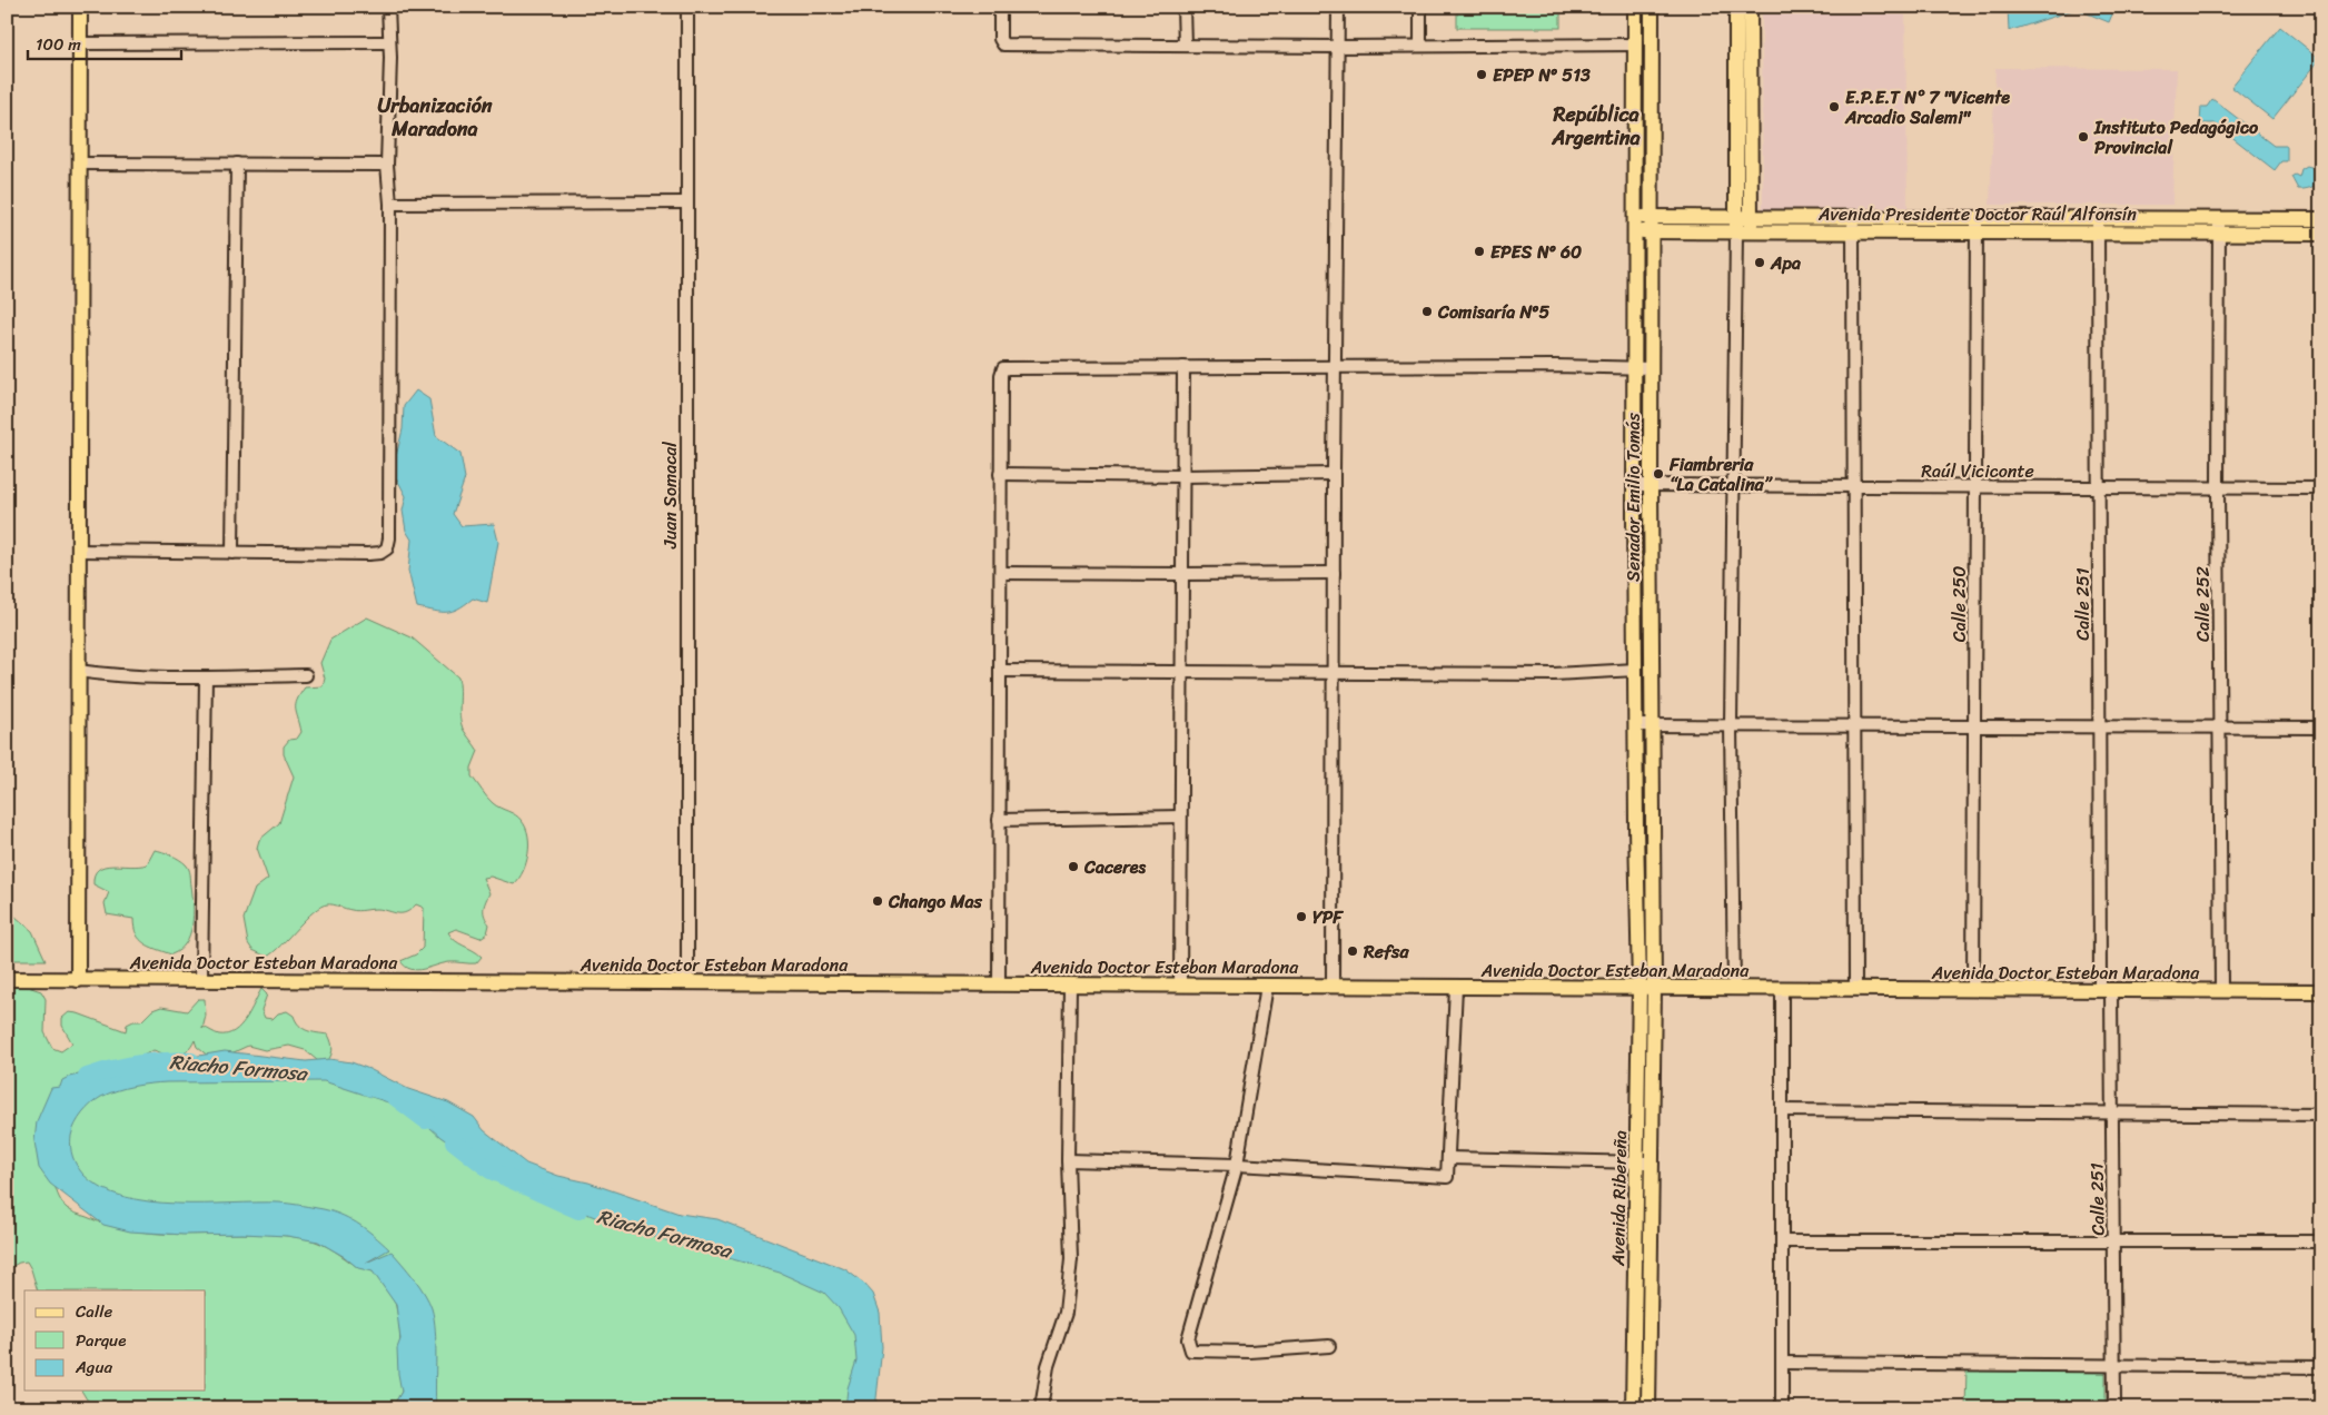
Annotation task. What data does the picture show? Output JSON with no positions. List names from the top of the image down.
{
  "streets": {
    "main road": [
      "Avenida Presidente Doctor Raúl Alfonsín",
      "Senador Emilio Tomás",
      "Avenida Doctor Esteban Maradona",
      "Avenida Ribereña"
    ],
    "street": [
      "Raúl Viciconte",
      "Juan Somacal",
      "Calle 250",
      "Calle 251",
      "Calle 252"
    ]
  },
  "crossings": [
    ["Avenida Presidente Doctor Raúl Alfonsín", "Senador Emilio Tomás"],
    ["Avenida Presidente Doctor Raúl Alfonsín", "Calle 250"],
    ["Avenida Presidente Doctor Raúl Alfonsín", "Calle 251"],
    ["Avenida Presidente Doctor Raúl Alfonsín", "Calle 252"],
    ["Raúl Viciconte", "Senador Emilio Tomás"],
    ["Raúl Viciconte", "Calle 250"],
    ["Raúl Viciconte", "Calle 251"],
    ["Raúl Viciconte", "Calle 252"],
    ["Juan Somacal", "Avenida Doctor Esteban Maradona"],
    ["Senador Emilio Tomás", "Avenida Doctor Esteban Maradona"],
    ["Senador Emilio Tomás", "Avenida Ribereña"],
    ["Calle 250", "Avenida Doctor Esteban Maradona"],
    ["Calle 251", "Avenida Doctor Esteban Maradona"],
    ["Calle 252", "Avenida Doctor Esteban Maradona"],
    ["Avenida Doctor Esteban Maradona", "Avenida Ribereña"]
  ],
  "districts": ["Urbanización Maradona", "República Argentina"],
  "water": ["Riacho Formosa"],
  "places": [
    "EPEP Nº 513",
    "E.P.E.T N° 7 \"Vicente Arcadio Salemi\"",
    "Instituto Pedagógico Provincial",
    "EPES Nº 60",
    "Apa",
    "Comisaría Nº5",
    "Fiambreria “La Catalina”",
    "Caceres",
    "Chango Mas",
    "YPF",
    "Refsa"
  ],
  "legend": ["Calle", "Parque", "Agua"],
  "scale_bar": "100 m"
}
